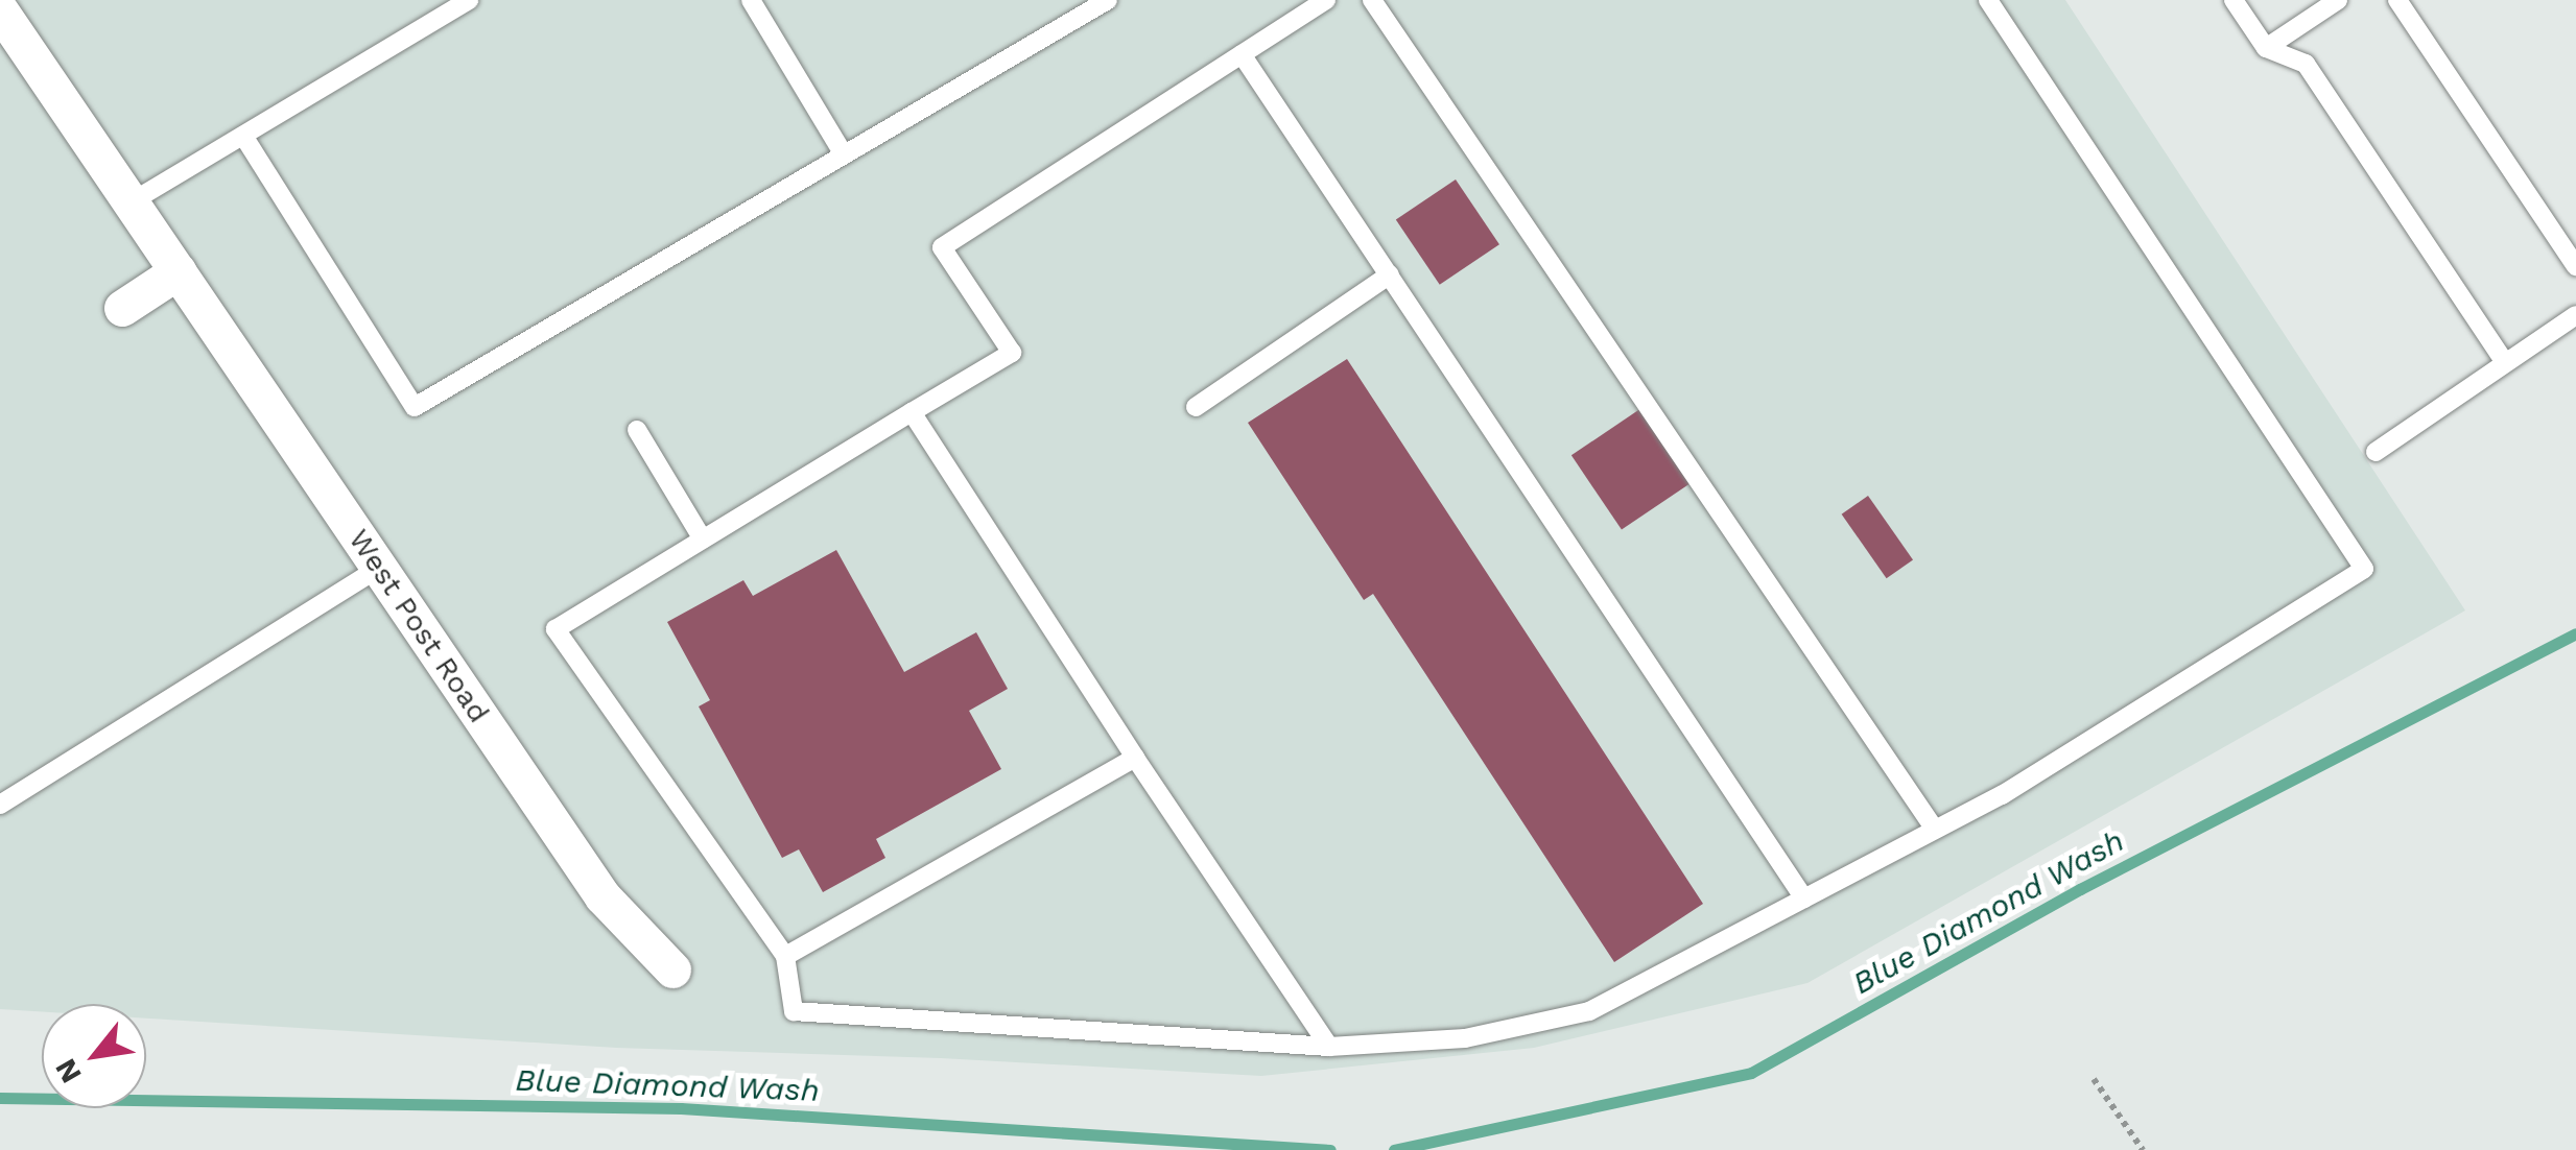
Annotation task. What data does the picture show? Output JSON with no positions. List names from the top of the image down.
{
  "streets": {
    "street": ["West Post Road"]
  },
  "water": ["Blue Diamond Wash"],
  "north": "bottom left"
}
